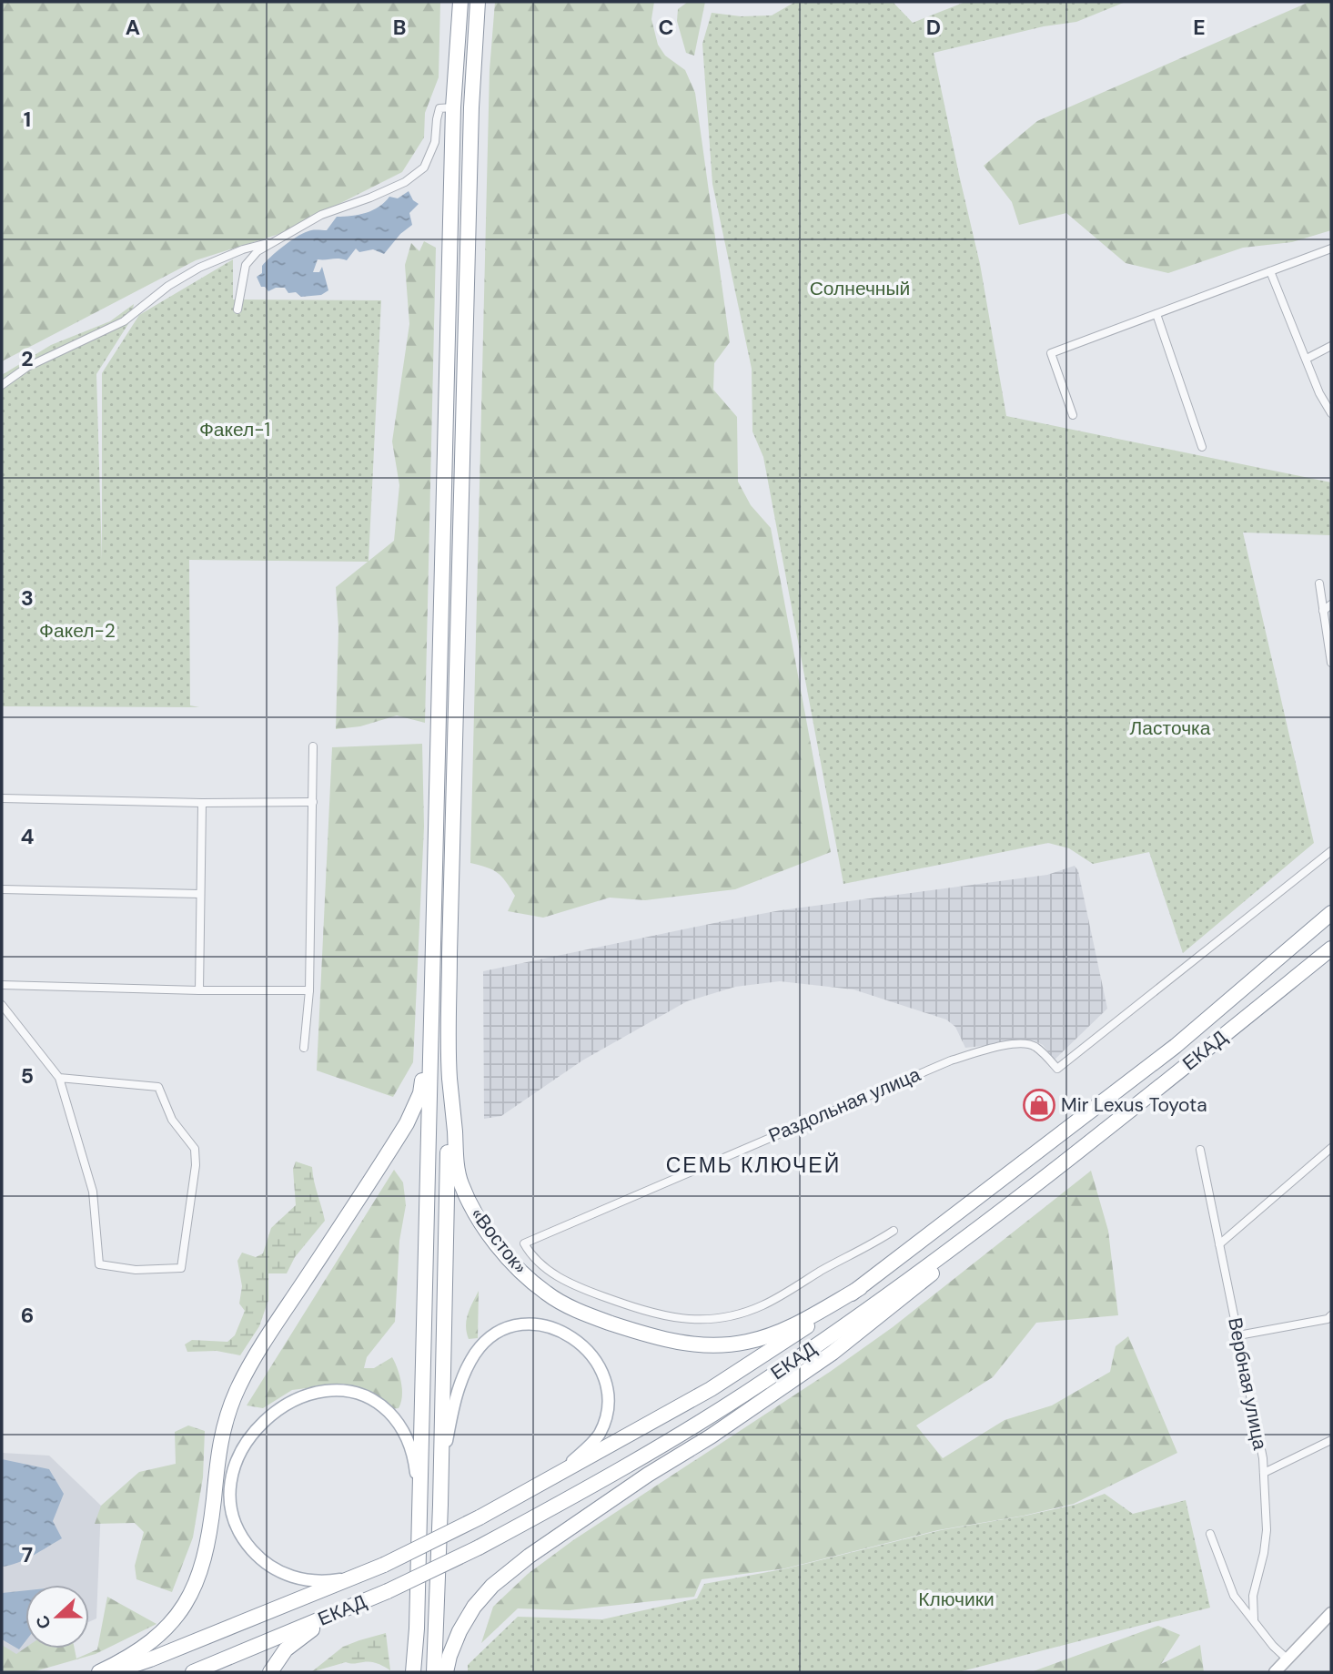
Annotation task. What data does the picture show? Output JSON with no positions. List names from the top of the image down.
{
  "streets": {
    "highway": ["ЕКАД", "«Восток»"],
    "street": ["Раздольная улица", "Вербная улица"]
  },
  "crossings": [
    ["ЕКАД", "«Восток»"]
  ],
  "districts": ["СЕМЬ КЛЮЧЕЙ"],
  "parks": [
    "Солнечный",
    "Факел-1",
    "Факел-2",
    "Ласточка",
    "Ключики"
  ],
  "places": {
    "shop": ["Mir Lexus Toyota"]
  },
  "north": "left",
  "grid": {
    "columns": [
      "A",
      "B",
      "C",
      "D",
      "E"
    ],
    "rows": [
      "1",
      "2",
      "3",
      "4",
      "5",
      "6",
      "7"
    ]
  }
}
